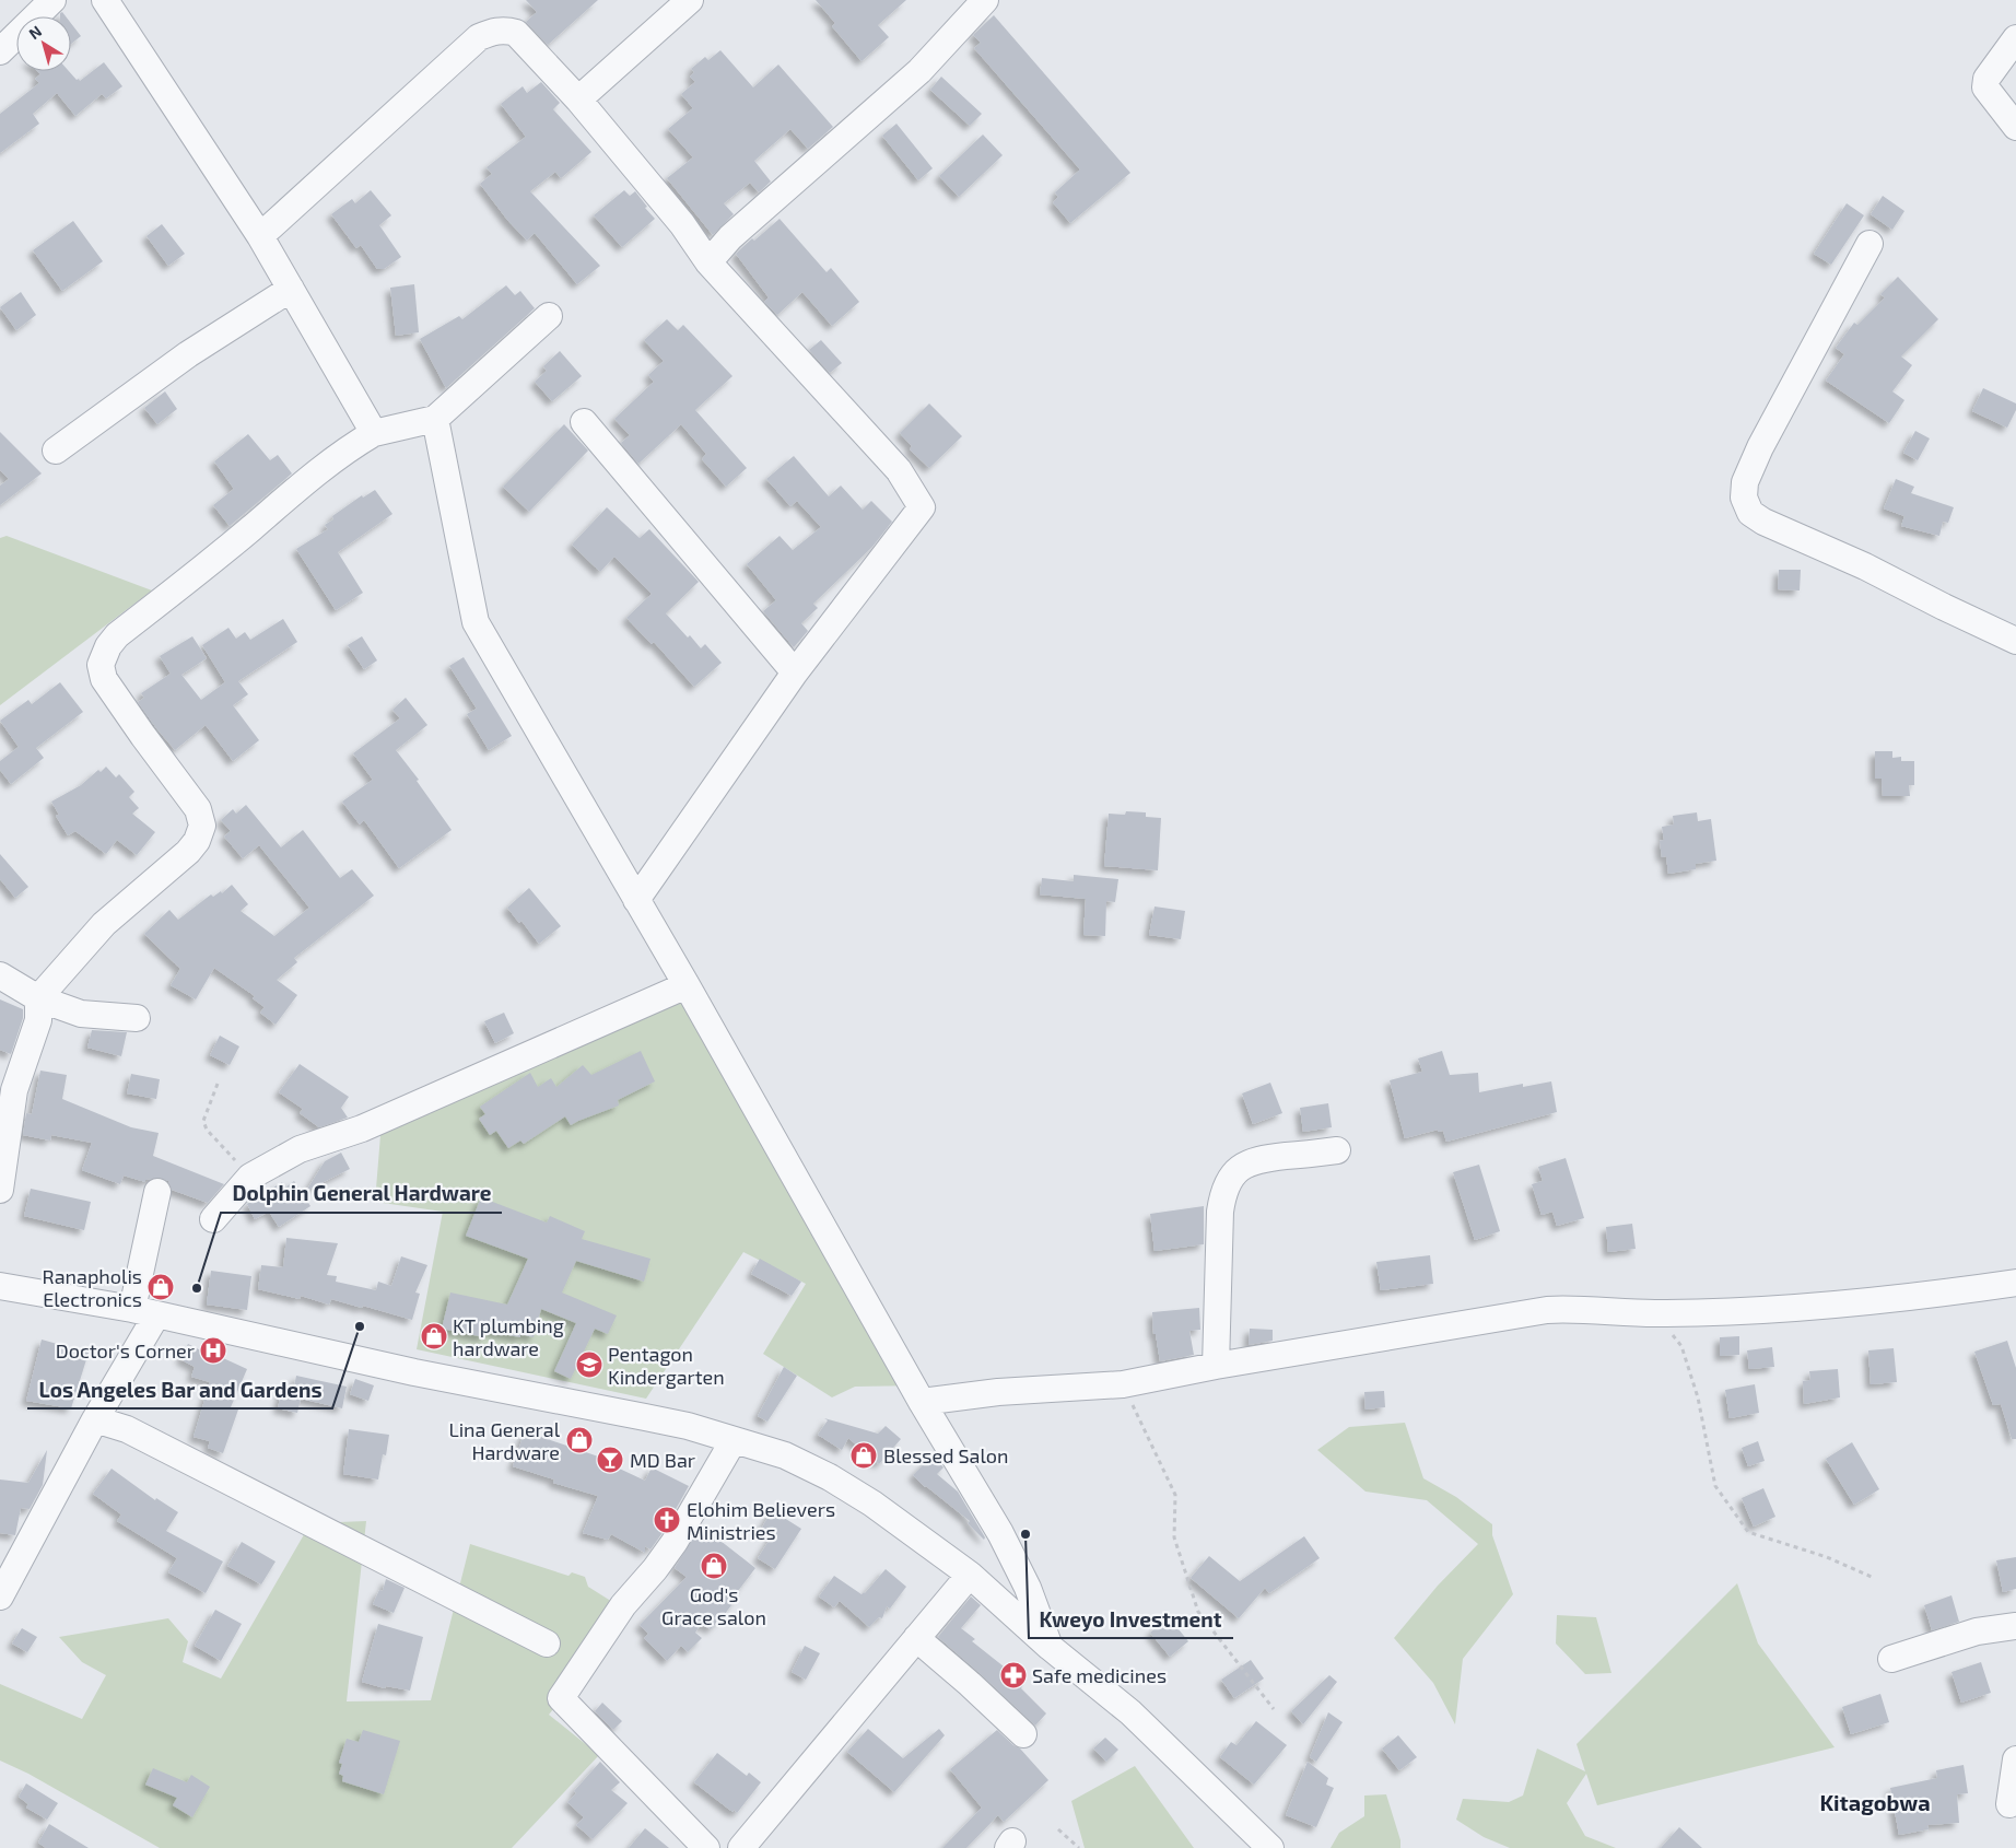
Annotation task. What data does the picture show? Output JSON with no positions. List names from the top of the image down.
{
  "districts": ["Kitagobwa"],
  "places": {
    "shop": [
      "Ranapholis Electronics",
      "KT plumbing hardware",
      "Lina General Hardware",
      "Blessed Salon",
      "God's Grace salon"
    ],
    "other": ["Dolphin General Hardware", "Los Angeles Bar and Gardens", "Kweyo Investment"],
    "hospital": ["Doctor's Corner"],
    "school or university": ["Pentagon Kindergarten"],
    "bar": ["MD Bar"],
    "church": ["Elohim Believers Ministries"],
    "pharmacy": ["Safe medicines"]
  },
  "north": "top left"
}
